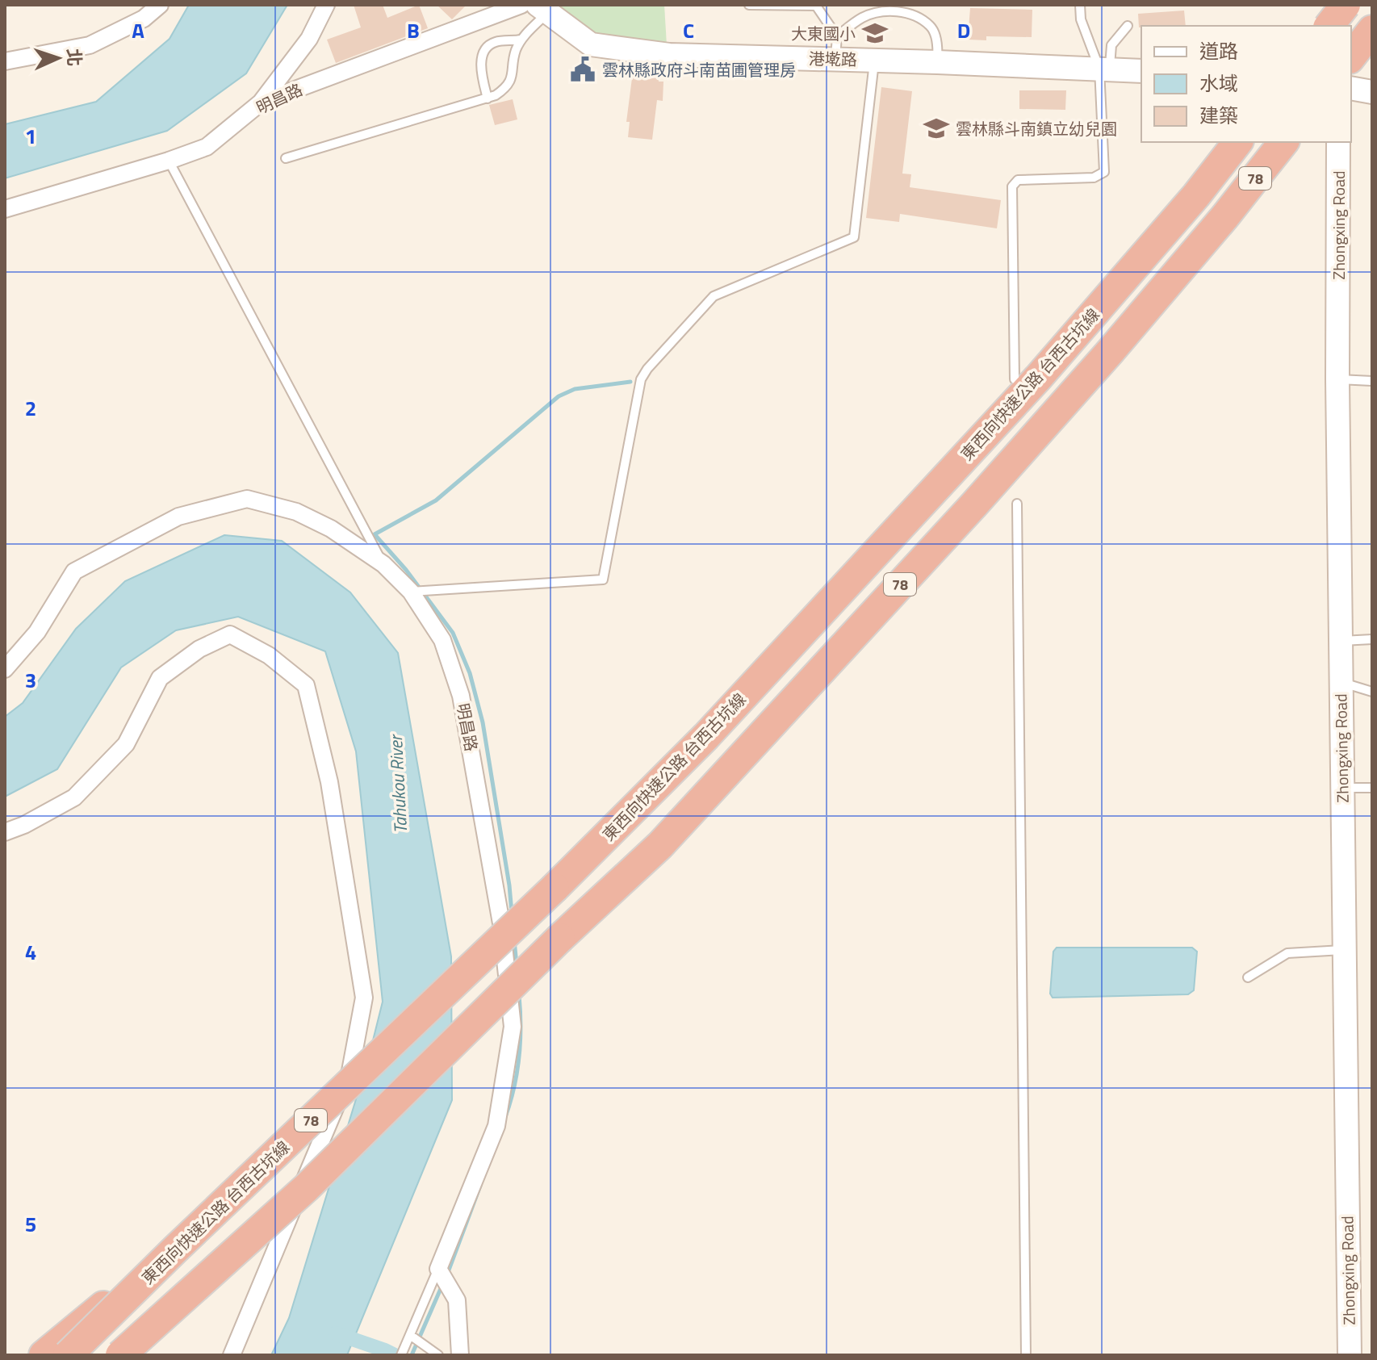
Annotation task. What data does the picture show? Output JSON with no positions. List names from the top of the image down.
{
  "streets": {
    "highway": ["78", "東西向快速公路 台西古坑線"],
    "main road": ["港墘路", "Zhongxing Road"],
    "street": ["明昌路"]
  },
  "water": ["Tahukou River"],
  "places": {
    "school or university": ["大東國小", "雲林縣斗南鎮立幼兒園"],
    "public building": ["雲林縣政府斗南苗圃管理房"]
  },
  "legend": ["道路", "水域", "建築"],
  "north": "right",
  "grid": {
    "columns": [
      "A",
      "B",
      "C",
      "D"
    ],
    "rows": [
      "1",
      "2",
      "3",
      "4",
      "5"
    ]
  }
}
